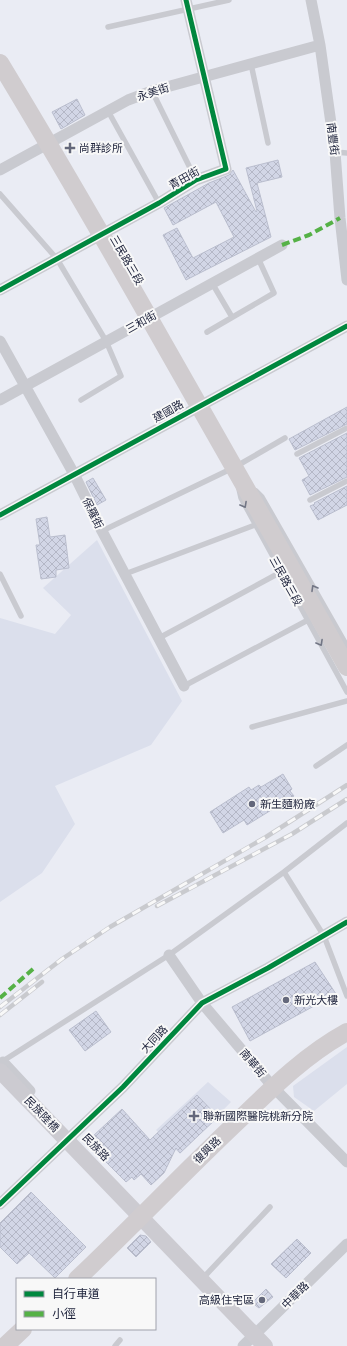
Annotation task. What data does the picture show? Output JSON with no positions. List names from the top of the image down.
{
  "streets": {
    "main road": ["三民路三段", "復興路"],
    "street": [
      "永美街",
      "南豐街",
      "青田街",
      "三和街",
      "建國路",
      "保羅街",
      "大同路",
      "南華街",
      "民族陸橋",
      "民族路",
      "中華路"
    ]
  },
  "crossings": [
    ["永美街", "南豐街"],
    ["永美街", "青田街"],
    ["永美街", "三民路三段"],
    ["青田街", "三民路三段"],
    ["三民路三段", "三和街"],
    ["三民路三段", "建國路"],
    ["三和街", "保羅街"],
    ["建國路", "保羅街"],
    ["大同路", "南華街"],
    ["大同路", "民族路"],
    ["南華街", "復興路"],
    ["民族陸橋", "民族路"],
    ["民族路", "復興路"],
    ["民族路", "中華路"]
  ],
  "places": {
    "health": ["尚群診所", "聯新國際醫院桃新分院"],
    "other": ["新生麵粉廠", "新光大樓", "高級住宅區"]
  },
  "legend": ["自行車道", "小徑"]
}
